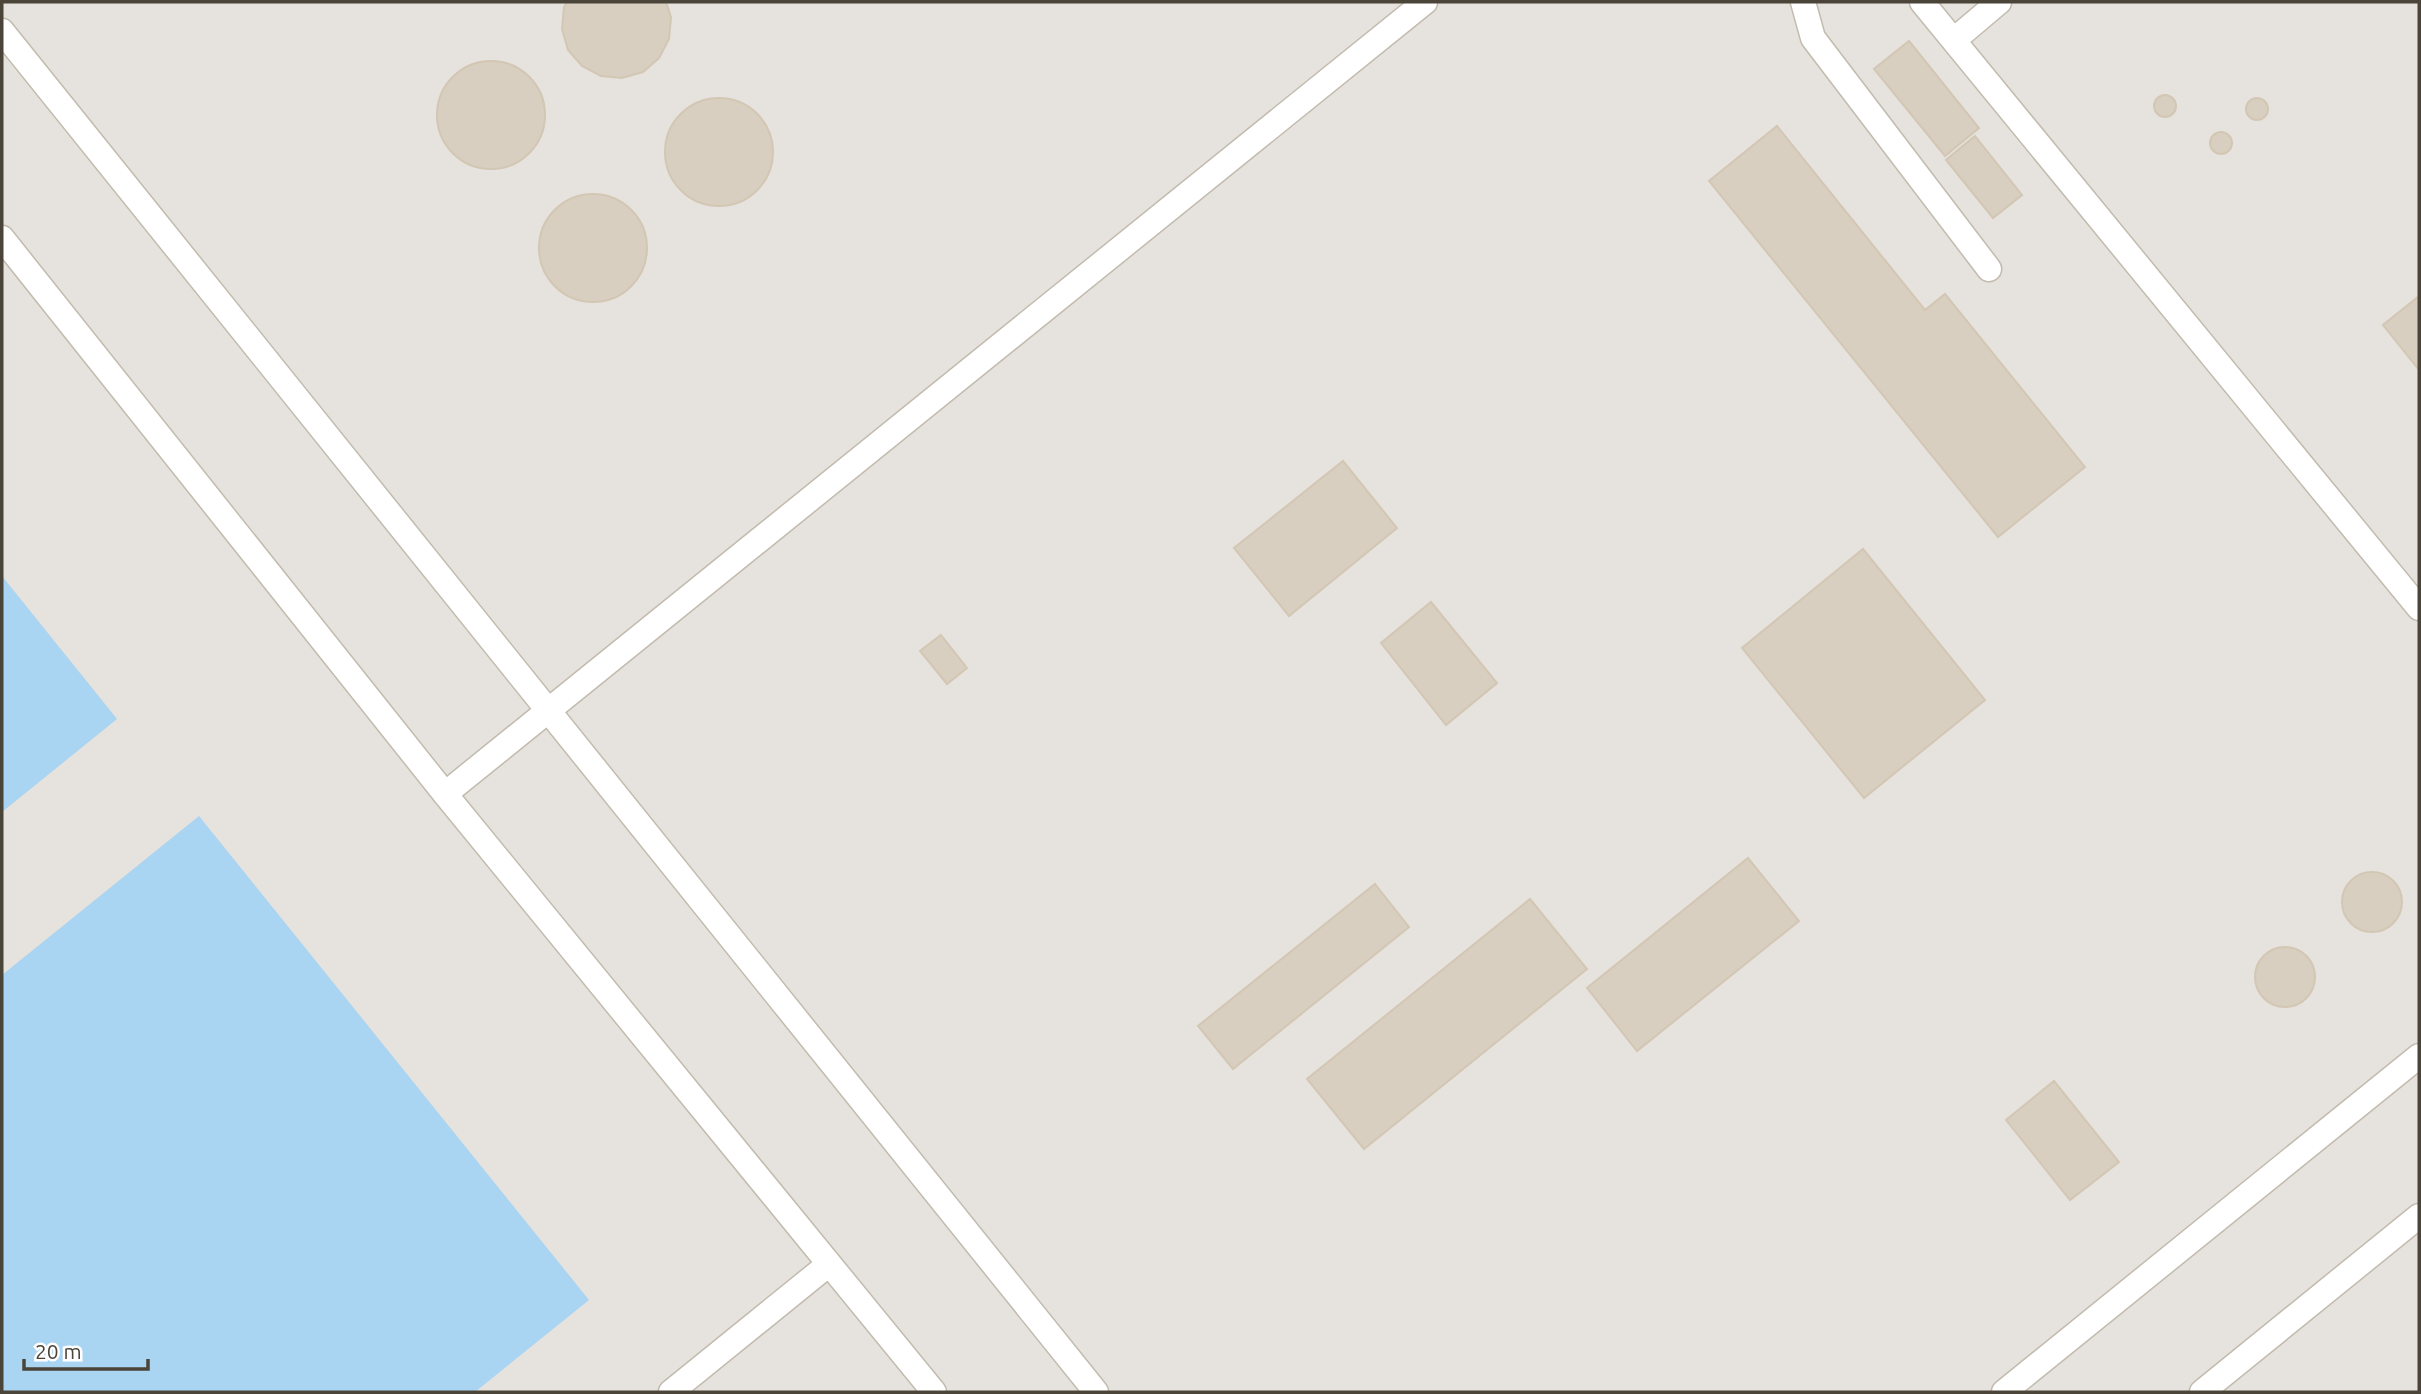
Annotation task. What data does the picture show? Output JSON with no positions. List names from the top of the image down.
{
  "scale_bar": "20 m"
}
